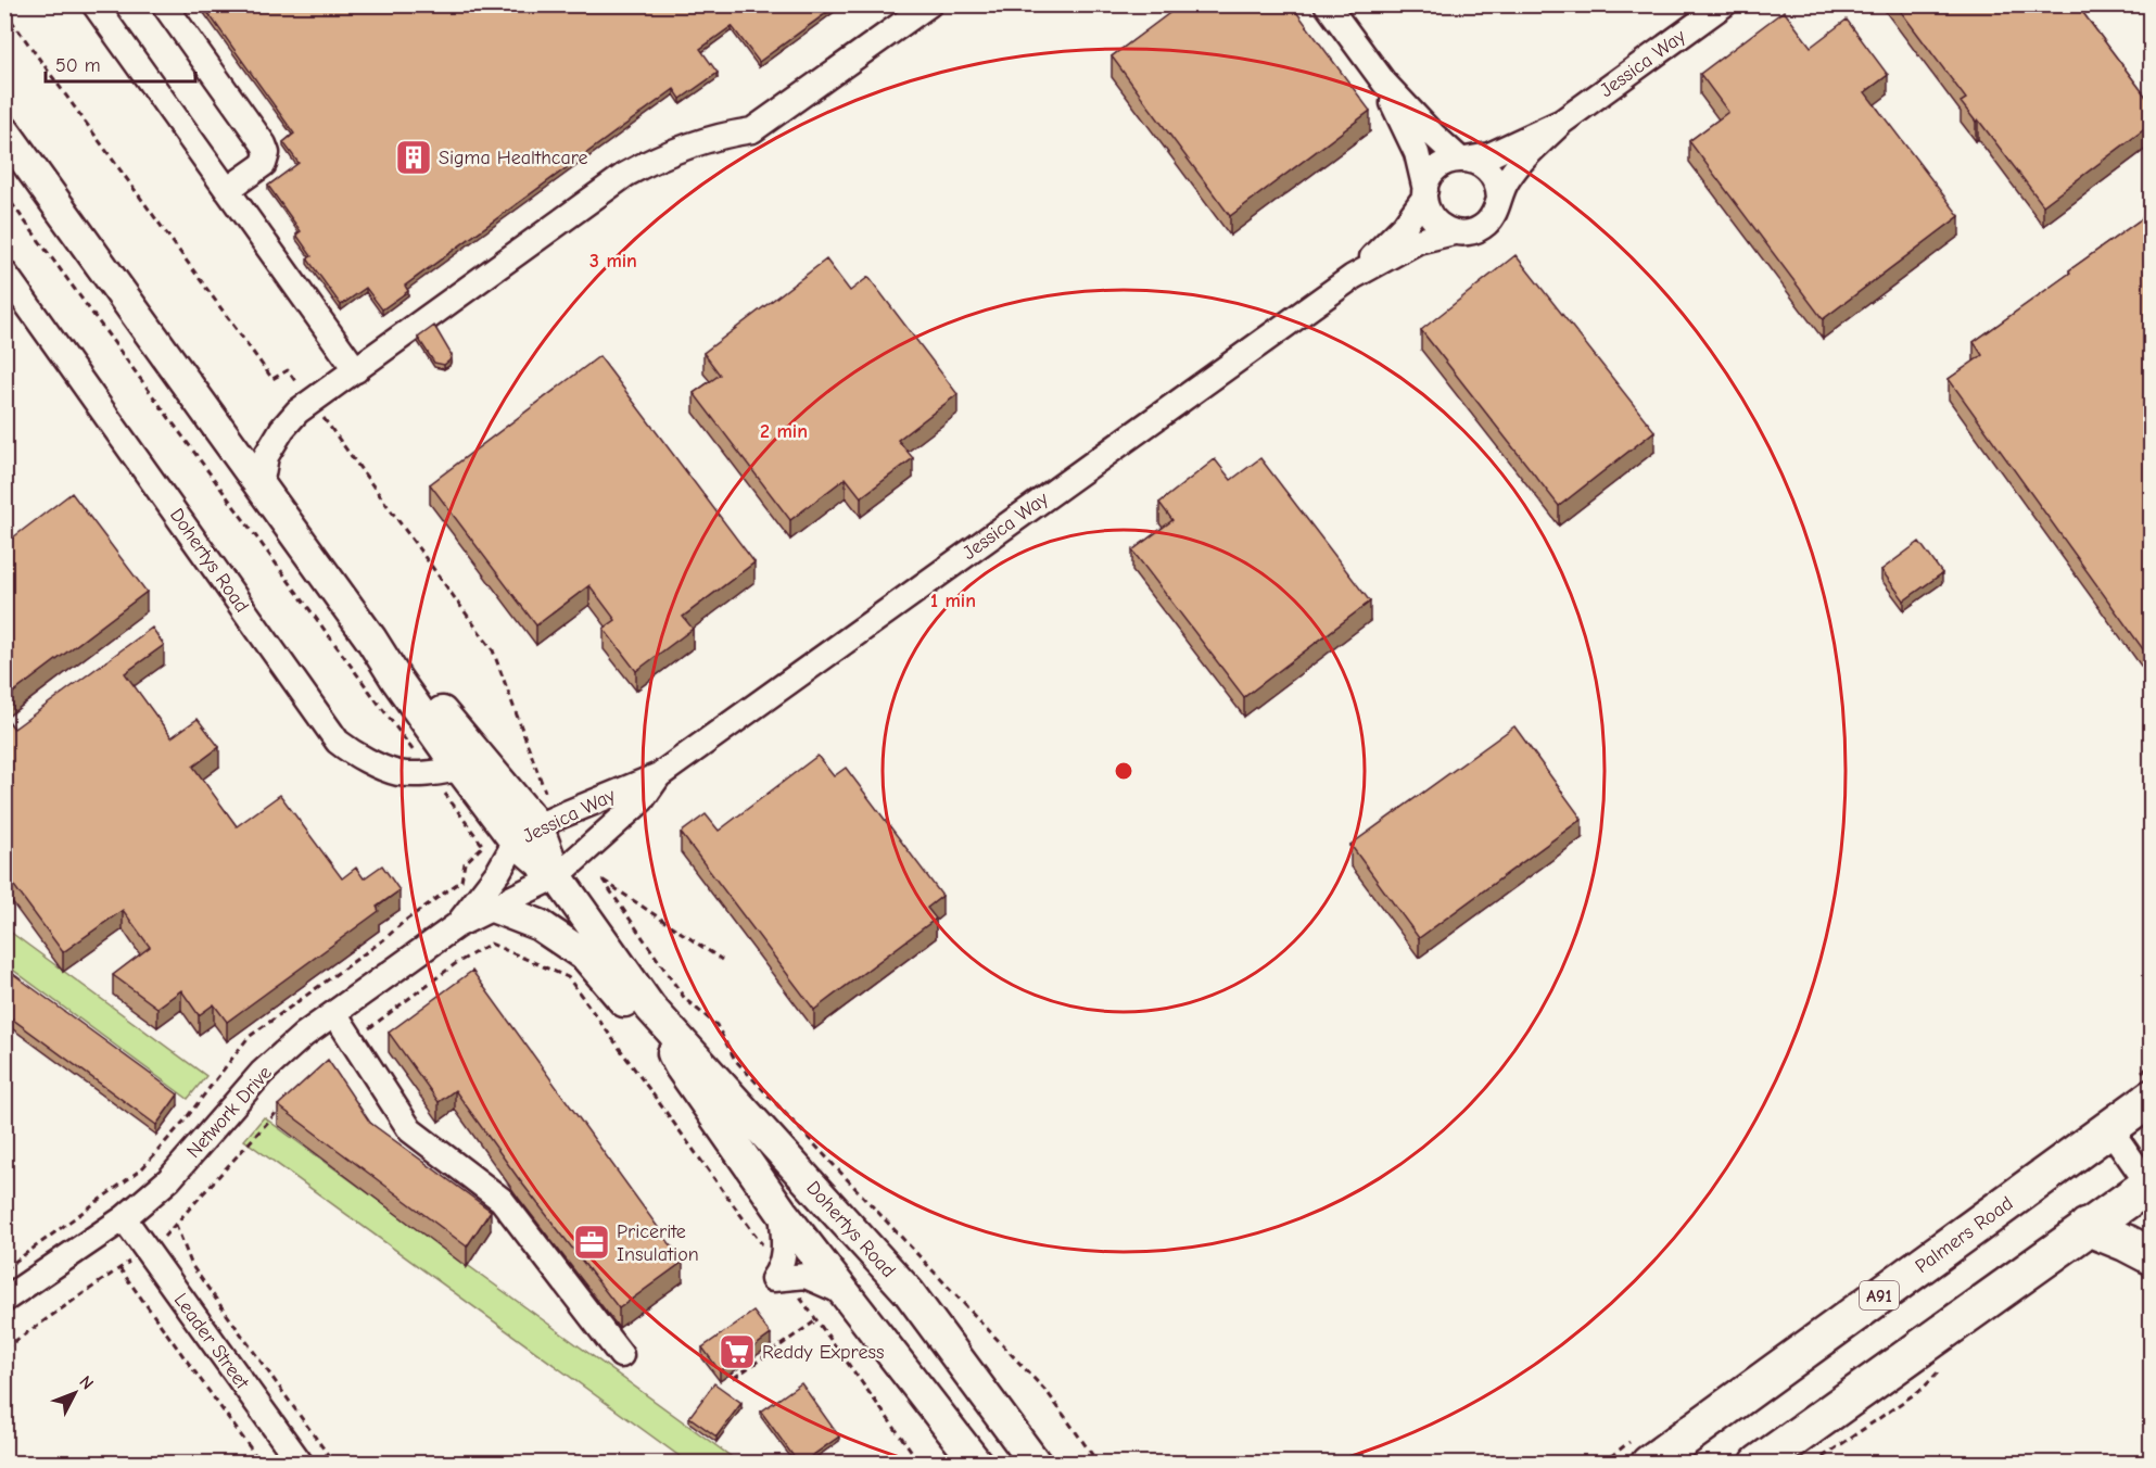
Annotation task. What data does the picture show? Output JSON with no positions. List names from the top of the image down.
{
  "streets": {
    "highway": ["Palmers Road", "A91"],
    "main road": ["Dohertys Road"],
    "street": ["Jessica Way", "Network Drive", "Leader Street"]
  },
  "crossings": [
    ["Jessica Way", "Dohertys Road"],
    ["Jessica Way", "Network Drive"],
    ["Dohertys Road", "Network Drive"],
    ["Network Drive", "Leader Street"]
  ],
  "places": {
    "building": ["Sigma Healthcare"],
    "office": ["Pricerite Insulation"],
    "supermarket": ["Reddy Express"]
  },
  "scale_bar": "50 m",
  "north": "top right",
  "rings": ["3 min", "2 min", "1 min"]
}
